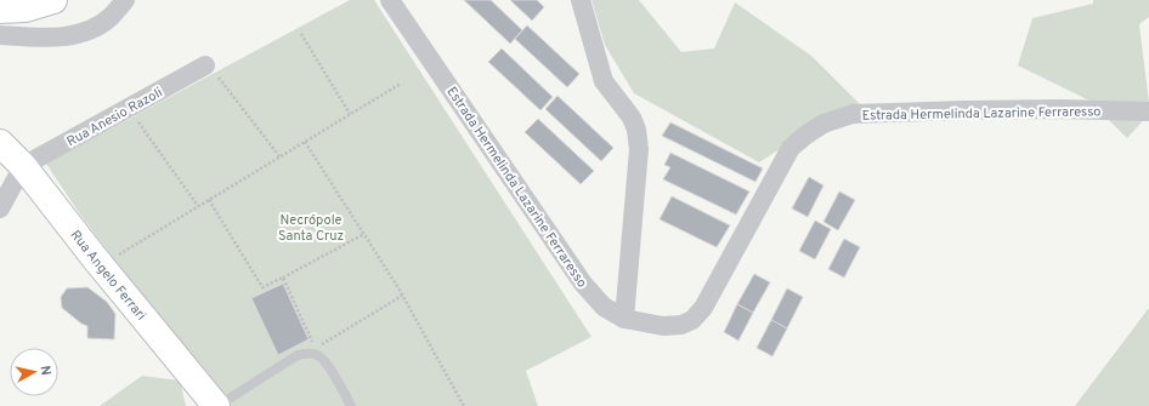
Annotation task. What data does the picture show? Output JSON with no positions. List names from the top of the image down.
{
  "streets": {
    "street": ["Estrada Hermelinda Lazarine Ferraresso", "Rua Anesio Razoli", "Rua Angelo Ferrari"]
  },
  "crossings": [
    ["Rua Anesio Razoli", "Rua Angelo Ferrari"]
  ],
  "parks": ["Necrópole Santa Cruz"],
  "north": "right"
}
